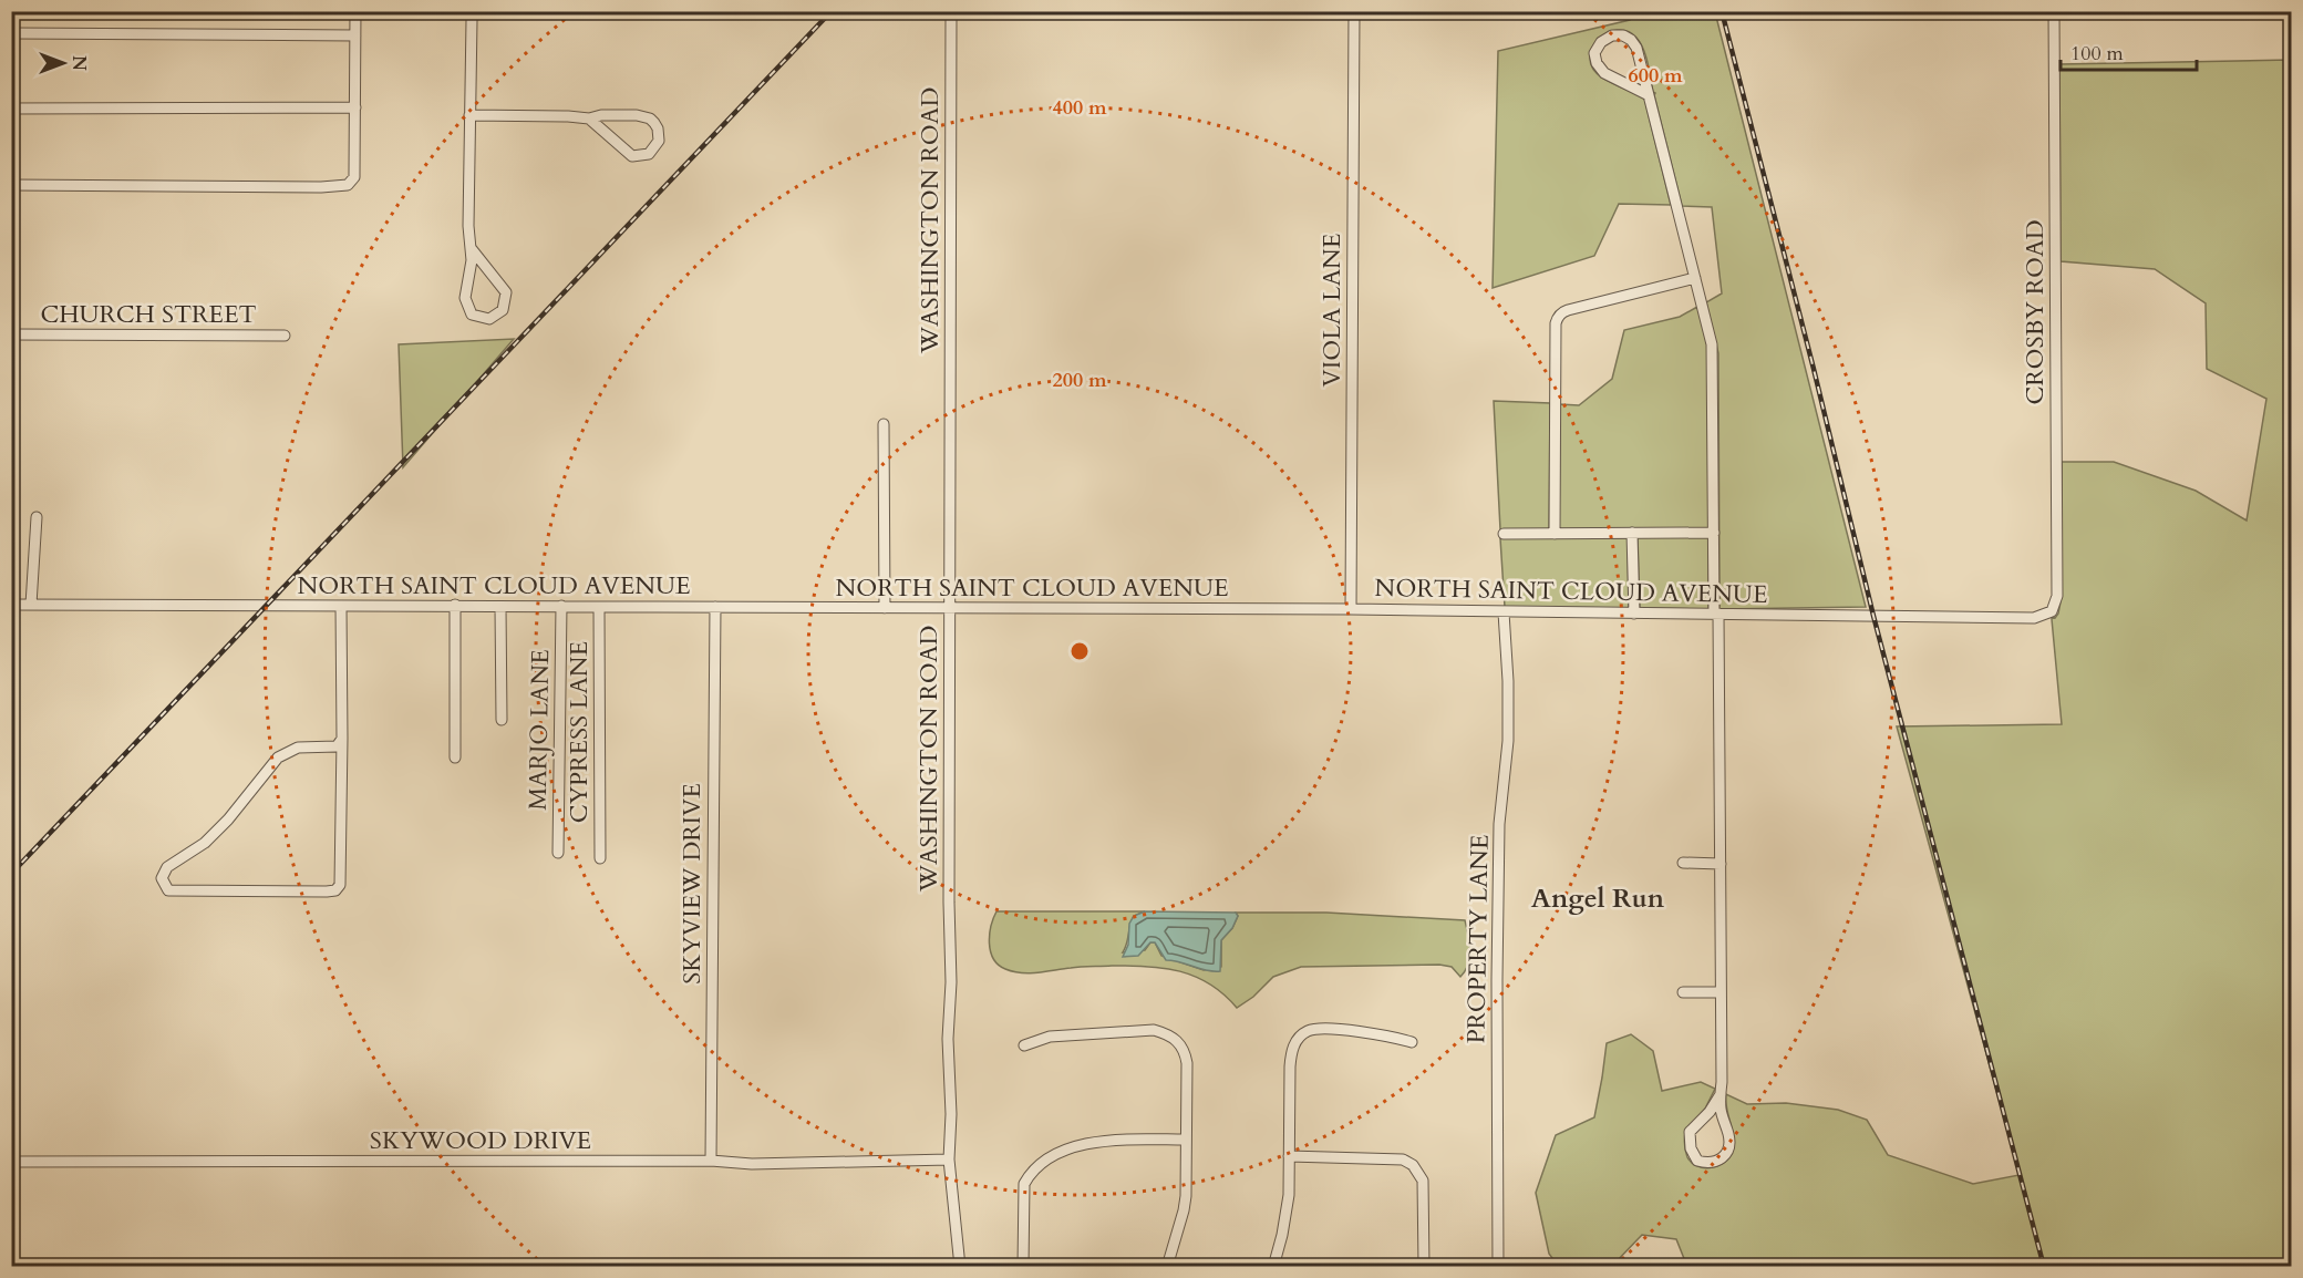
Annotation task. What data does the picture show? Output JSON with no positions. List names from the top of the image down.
{
  "streets": {
    "street": [
      "WASHINGTON ROAD",
      "VIOLA LANE",
      "CROSBY ROAD",
      "CHURCH STREET",
      "NORTH SAINT CLOUD AVENUE",
      "MARJO LANE",
      "CYPRESS LANE",
      "SKYVIEW DRIVE",
      "PROPERTY LANE",
      "SKYWOOD DRIVE"
    ]
  },
  "crossings": [
    ["WASHINGTON ROAD", "NORTH SAINT CLOUD AVENUE"],
    ["WASHINGTON ROAD", "SKYWOOD DRIVE"],
    ["VIOLA LANE", "NORTH SAINT CLOUD AVENUE"],
    ["CROSBY ROAD", "NORTH SAINT CLOUD AVENUE"],
    ["NORTH SAINT CLOUD AVENUE", "MARJO LANE"],
    ["NORTH SAINT CLOUD AVENUE", "CYPRESS LANE"],
    ["NORTH SAINT CLOUD AVENUE", "SKYVIEW DRIVE"],
    ["NORTH SAINT CLOUD AVENUE", "PROPERTY LANE"],
    ["SKYVIEW DRIVE", "SKYWOOD DRIVE"]
  ],
  "districts": ["Angel Run"],
  "scale_bar": "100 m",
  "north": "right",
  "rings": ["600 m", "400 m", "200 m"]
}
